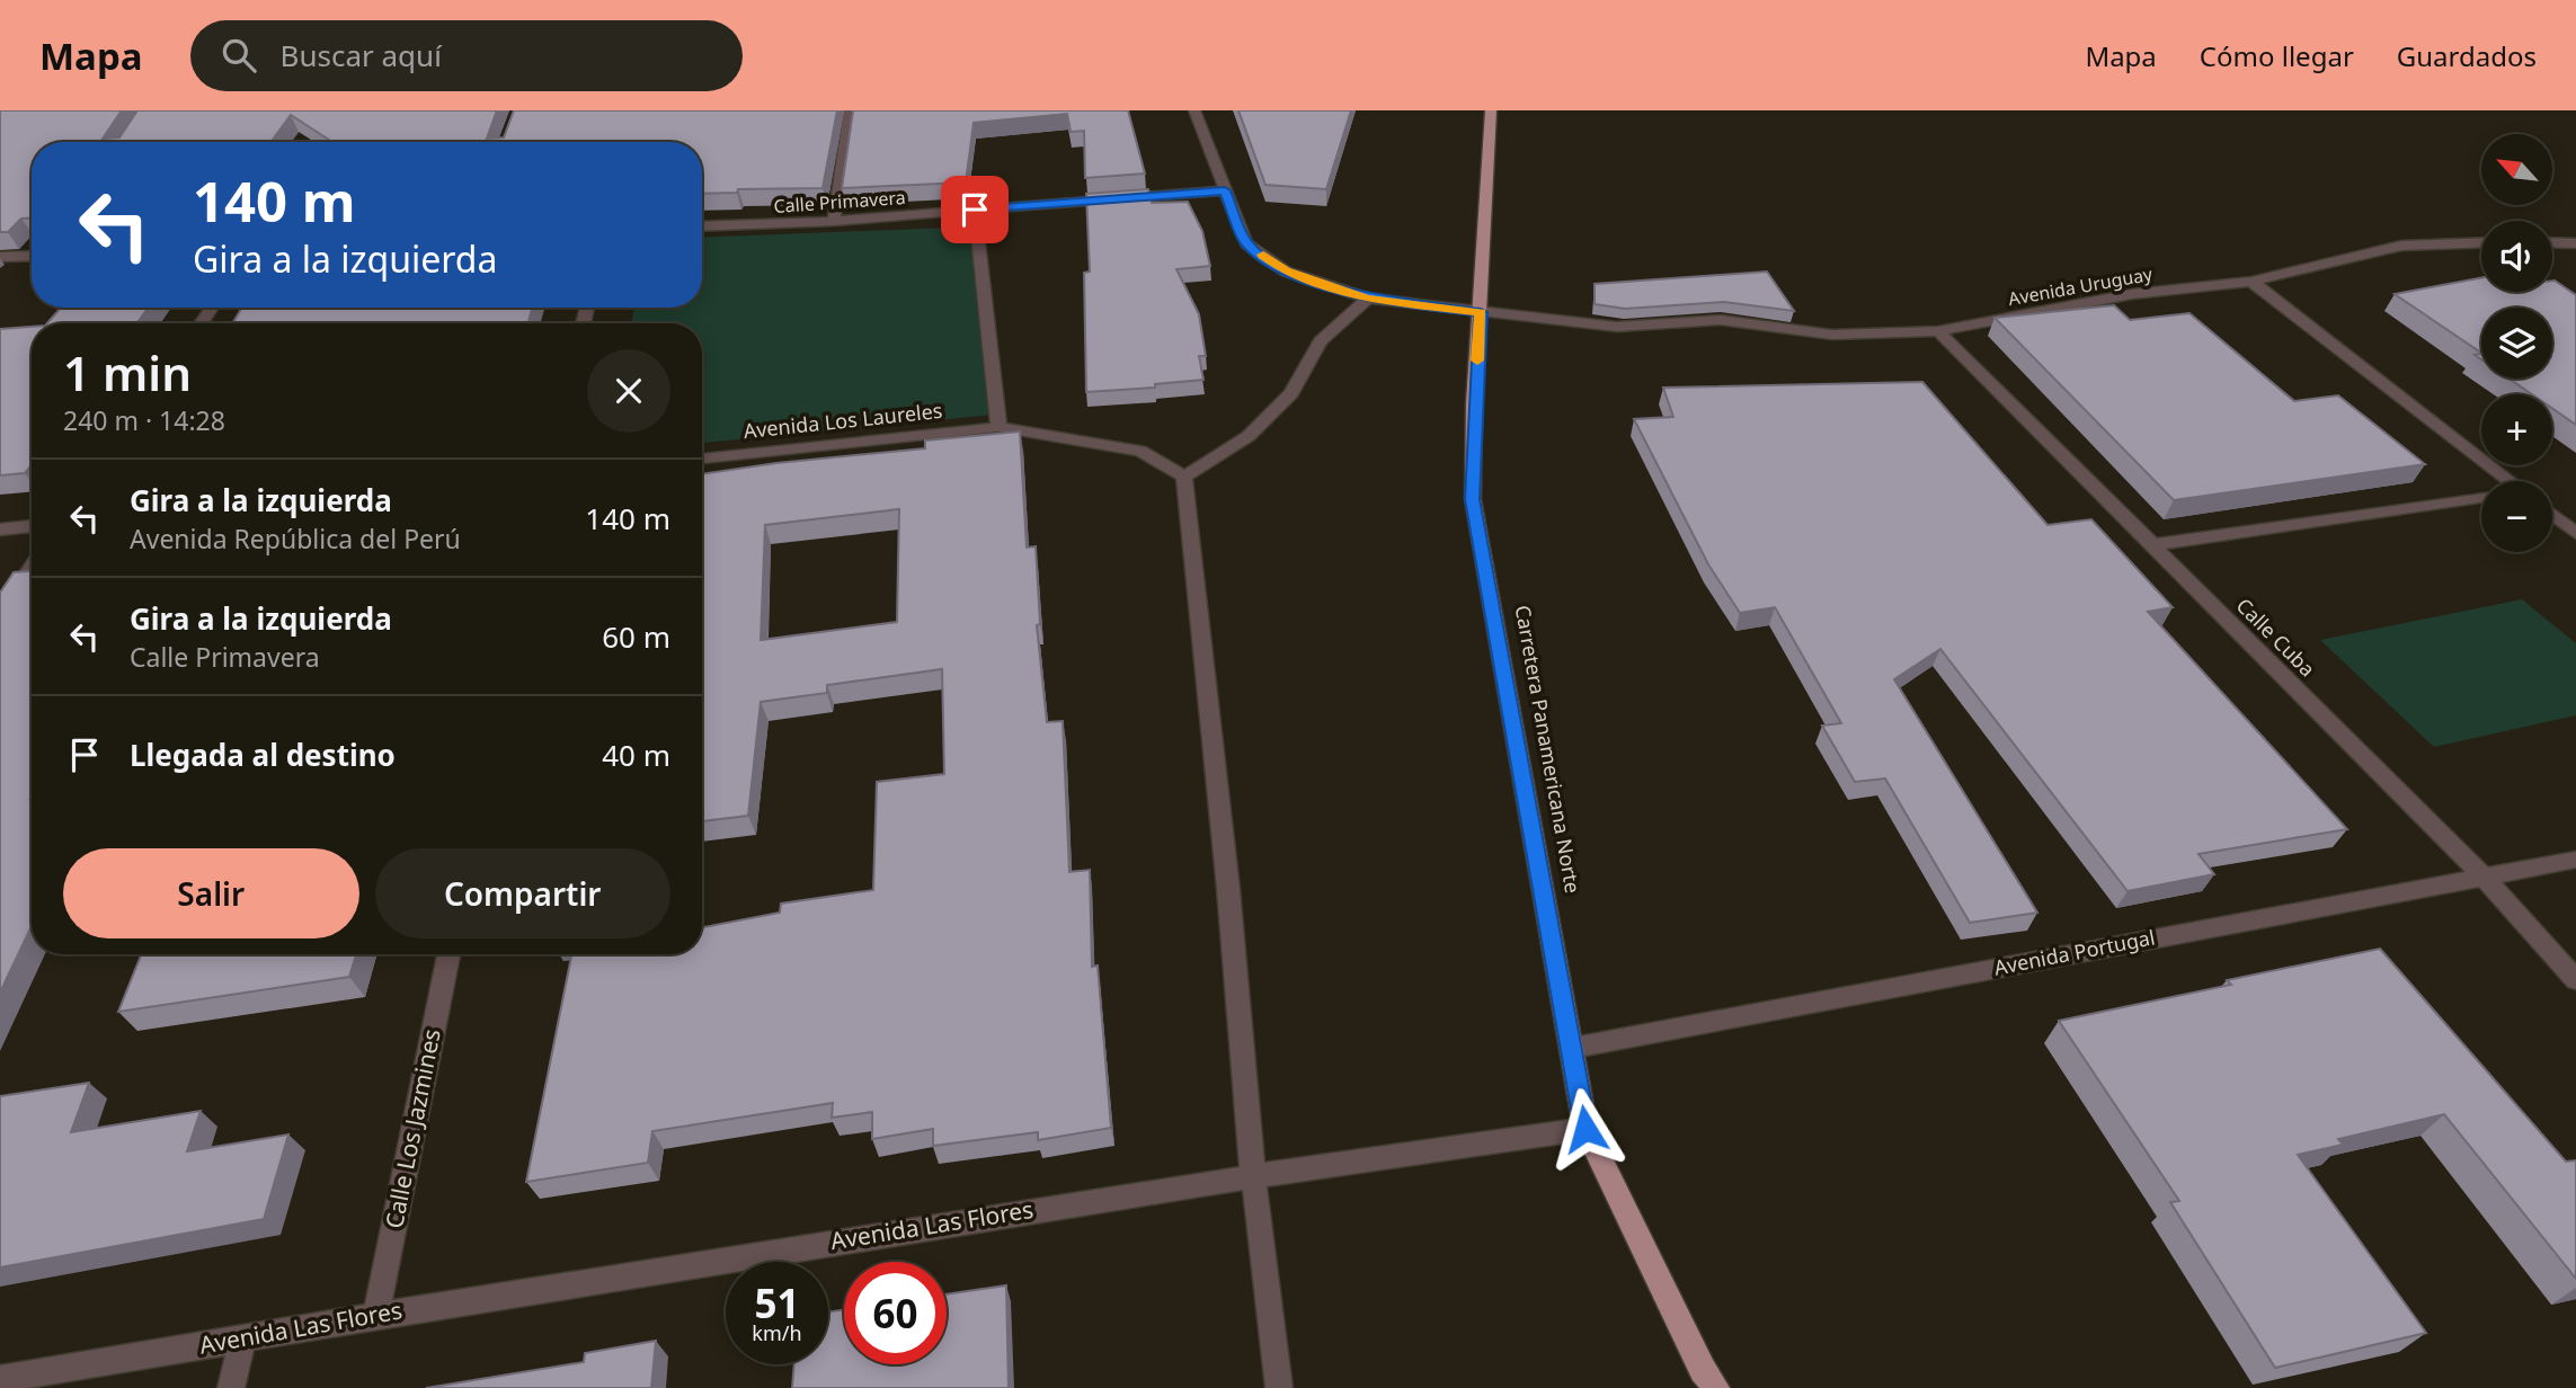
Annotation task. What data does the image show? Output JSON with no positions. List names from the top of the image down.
{
  "streets": {
    "main road": ["Carretera Panamericana Norte"],
    "street": [
      "Calle Primavera",
      "Avenida Uruguay",
      "Avenida Los Laureles",
      "Calle Cuba",
      "Avenida Portugal",
      "Calle Los Jazmines",
      "Avenida Las Flores"
    ]
  },
  "crossings": [
    ["Calle Primavera", "Avenida Uruguay"],
    ["Avenida Uruguay", "Calle Cuba"],
    ["Avenida Uruguay", "Carretera Panamericana Norte"],
    ["Calle Cuba", "Avenida Portugal"],
    ["Carretera Panamericana Norte", "Avenida Portugal"],
    ["Carretera Panamericana Norte", "Avenida Las Flores"],
    ["Calle Los Jazmines", "Avenida Las Flores"]
  ],
  "north": "top left",
  "page": {
    "header": "Mapa",
    "search": "Buscar aquí",
    "nav": ["Mapa", "Cómo llegar", "Guardados"],
    "map_buttons": ["+", "−"],
    "turn": ["140 m", "Gira a la izquierda"],
    "heading": ["1 min", "240 m · 14:28"],
    "list": [
      {
        "name": "Gira a la izquierda",
        "note": "Avenida República del Perú",
        "value": "140 m"
      },
      {
        "name": "Gira a la izquierda",
        "note": "Calle Primavera",
        "value": "60 m"
      },
      {
        "name": "Llegada al destino",
        "value": "40 m"
      }
    ],
    "buttons": ["Salir", "Compartir"],
    "speed": "51 km/h",
    "limit": "60"
  }
}
